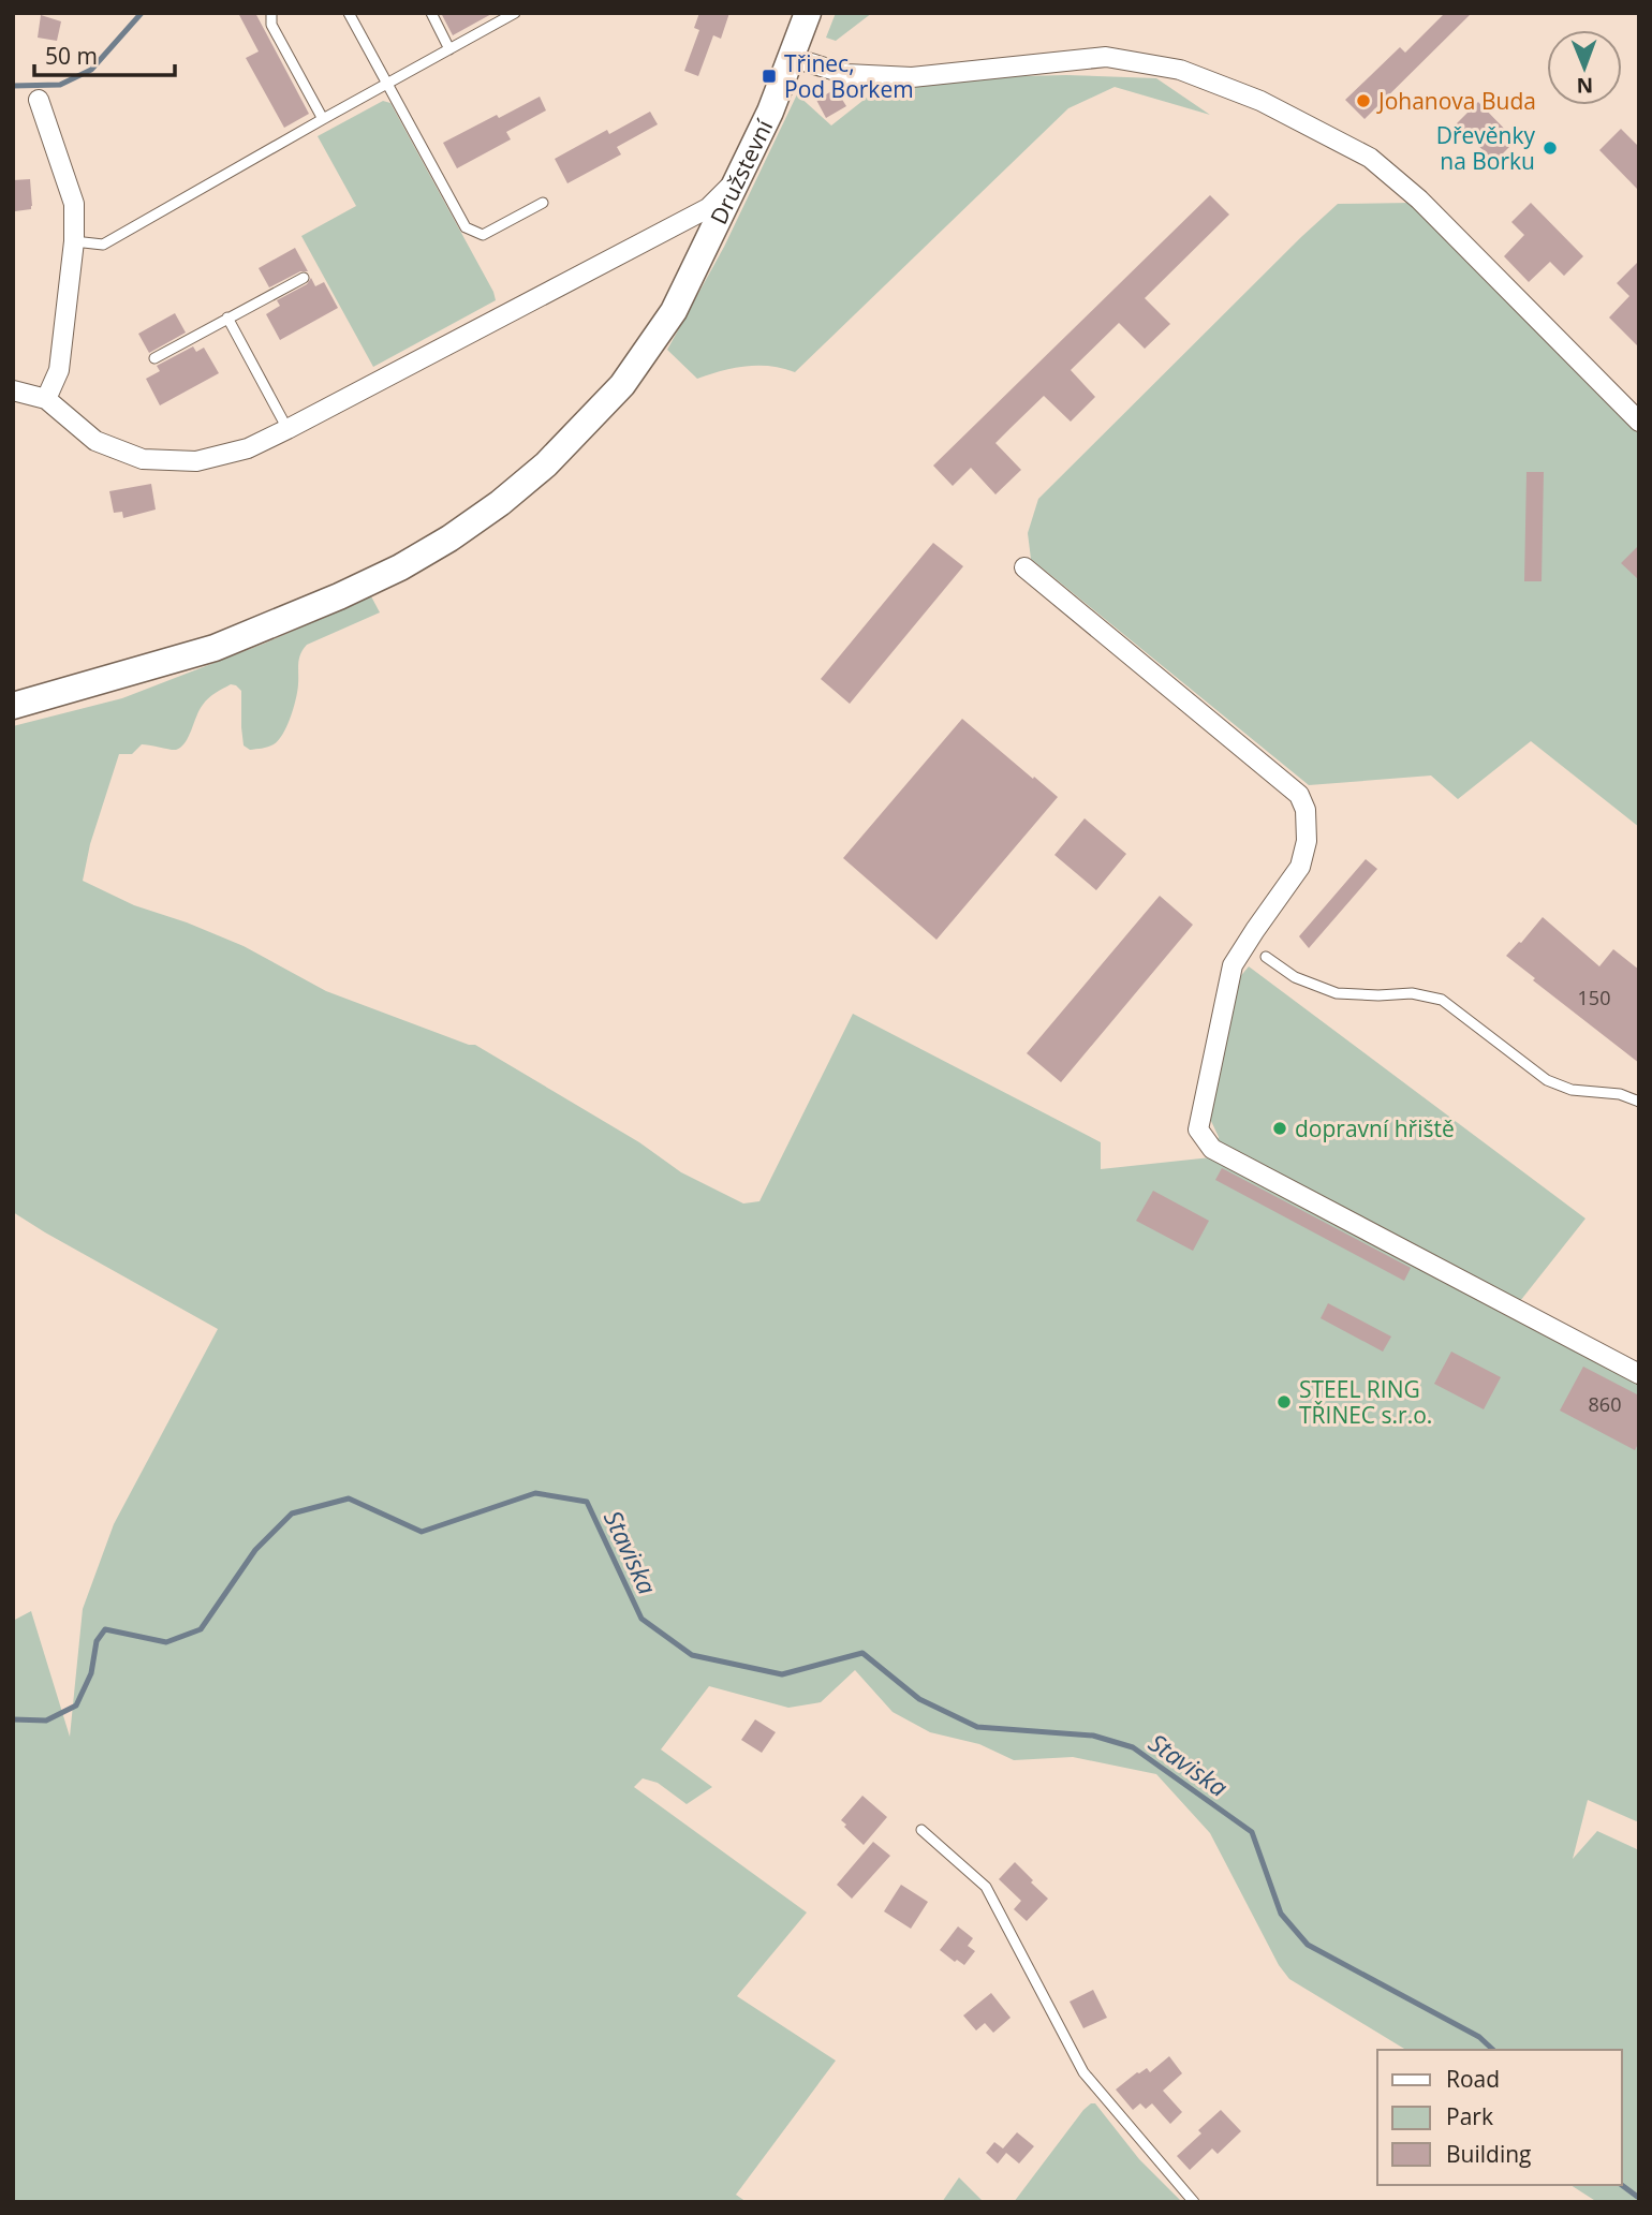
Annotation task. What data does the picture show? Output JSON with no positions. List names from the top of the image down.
{
  "streets": {
    "street": ["Družstevní"]
  },
  "water": ["Staviska"],
  "places": {
    "transit": ["Třinec, Pod Borkem"],
    "other": [
      "Johanova Buda",
      "Dřevěnky na Borku",
      "dopravní hřiště",
      "STEEL RING TŘINEC s.r.o."
    ]
  },
  "house_numbers": ["150", "860"],
  "legend": ["Road", "Park", "Building"],
  "scale_bar": "50 m",
  "north": "bottom"
}
